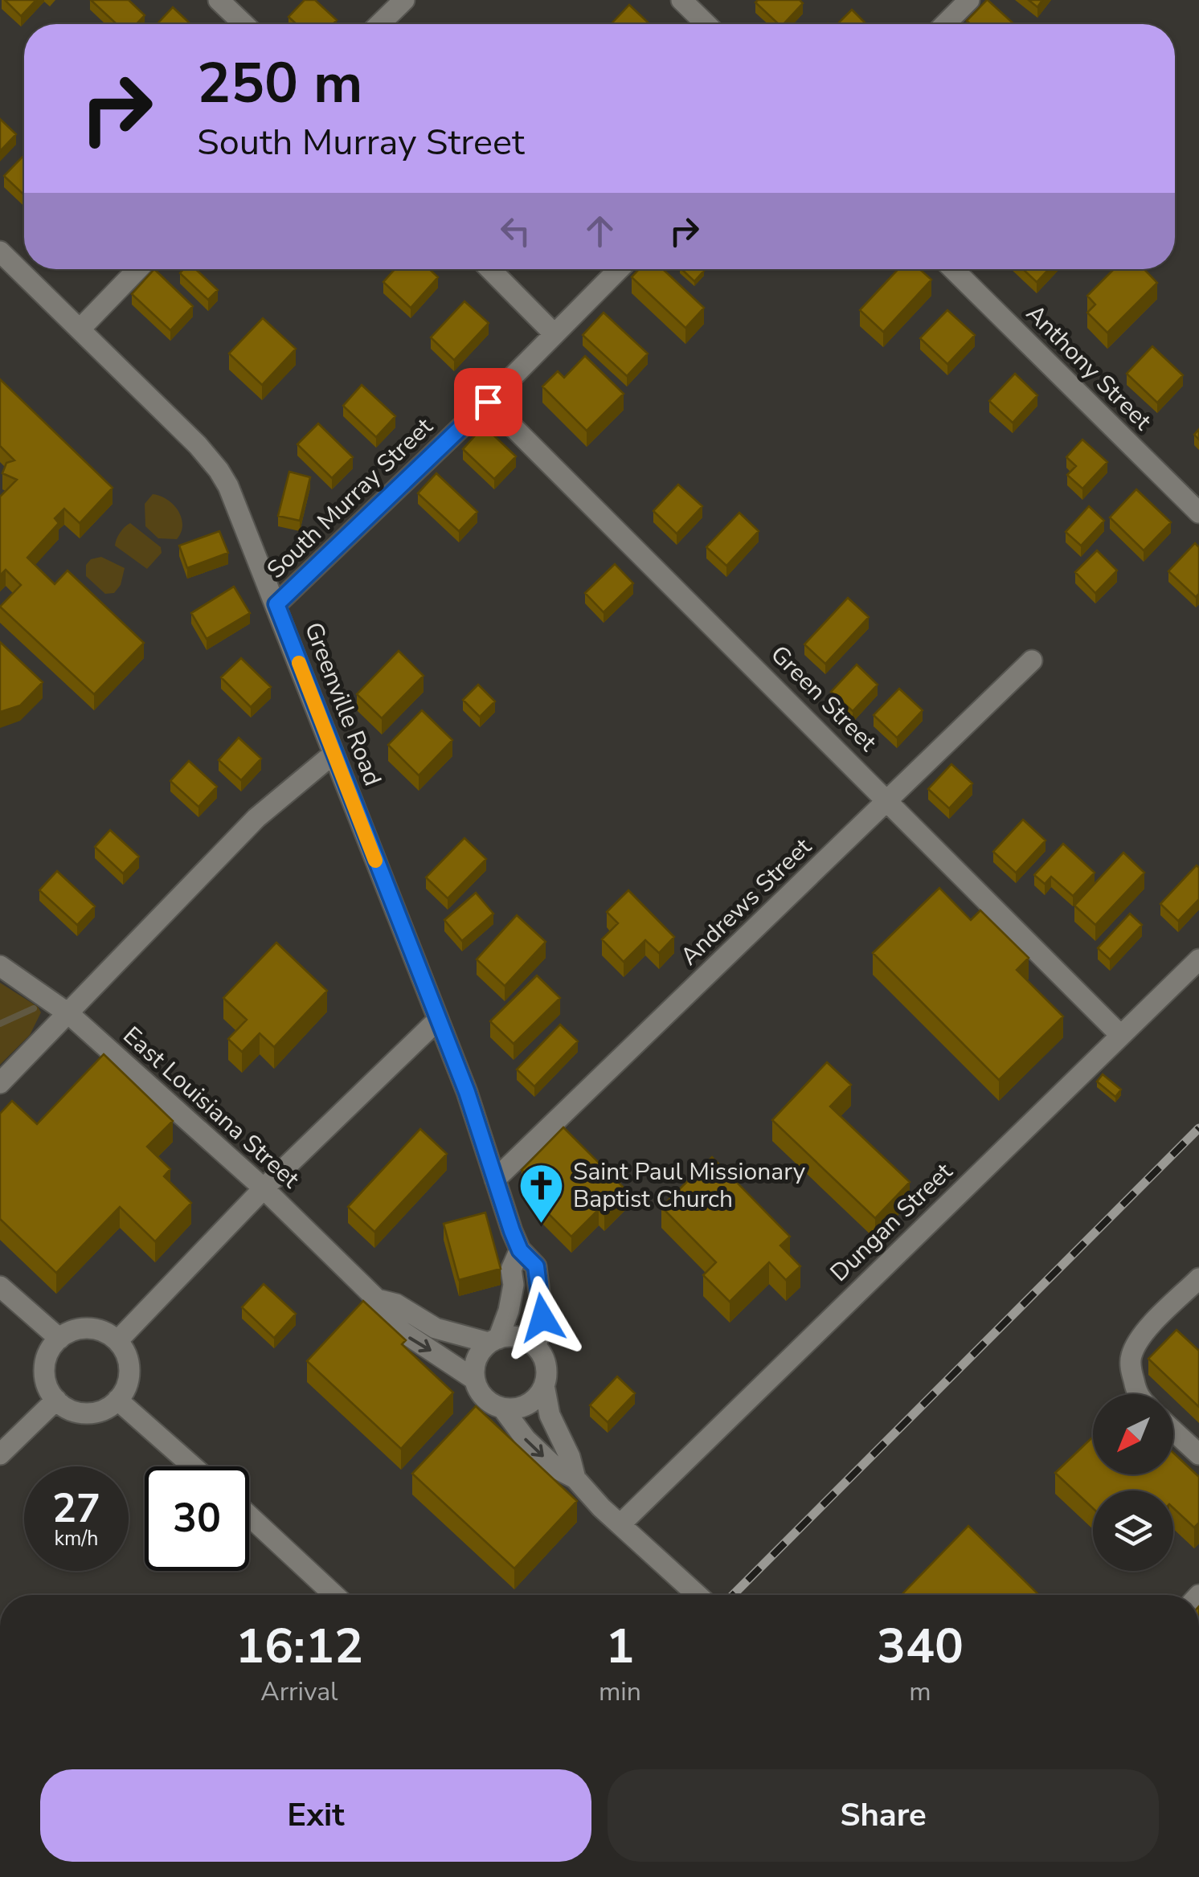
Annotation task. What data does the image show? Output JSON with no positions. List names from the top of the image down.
{
  "streets": {
    "street": [
      "Anthony Street",
      "South Murray Street",
      "Green Street",
      "Greenville Road",
      "Andrews Street",
      "East Louisiana Street",
      "Dungan Street"
    ]
  },
  "crossings": [
    ["South Murray Street", "Green Street"],
    ["South Murray Street", "Greenville Road"],
    ["Green Street", "Andrews Street"],
    ["Green Street", "Dungan Street"],
    ["Greenville Road", "Andrews Street"],
    ["Greenville Road", "East Louisiana Street"]
  ],
  "places": {
    "church": ["Saint Paul Missionary Baptist Church"]
  },
  "north": "bottom left",
  "page": {
    "turn": ["250 m", "South Murray Street"],
    "speed": "27 km/h",
    "limit": "30",
    "eta": [
      "16:12",
      "Arrival",
      "1",
      "min",
      "340",
      "m"
    ],
    "buttons": ["Exit", "Share"]
  }
}
